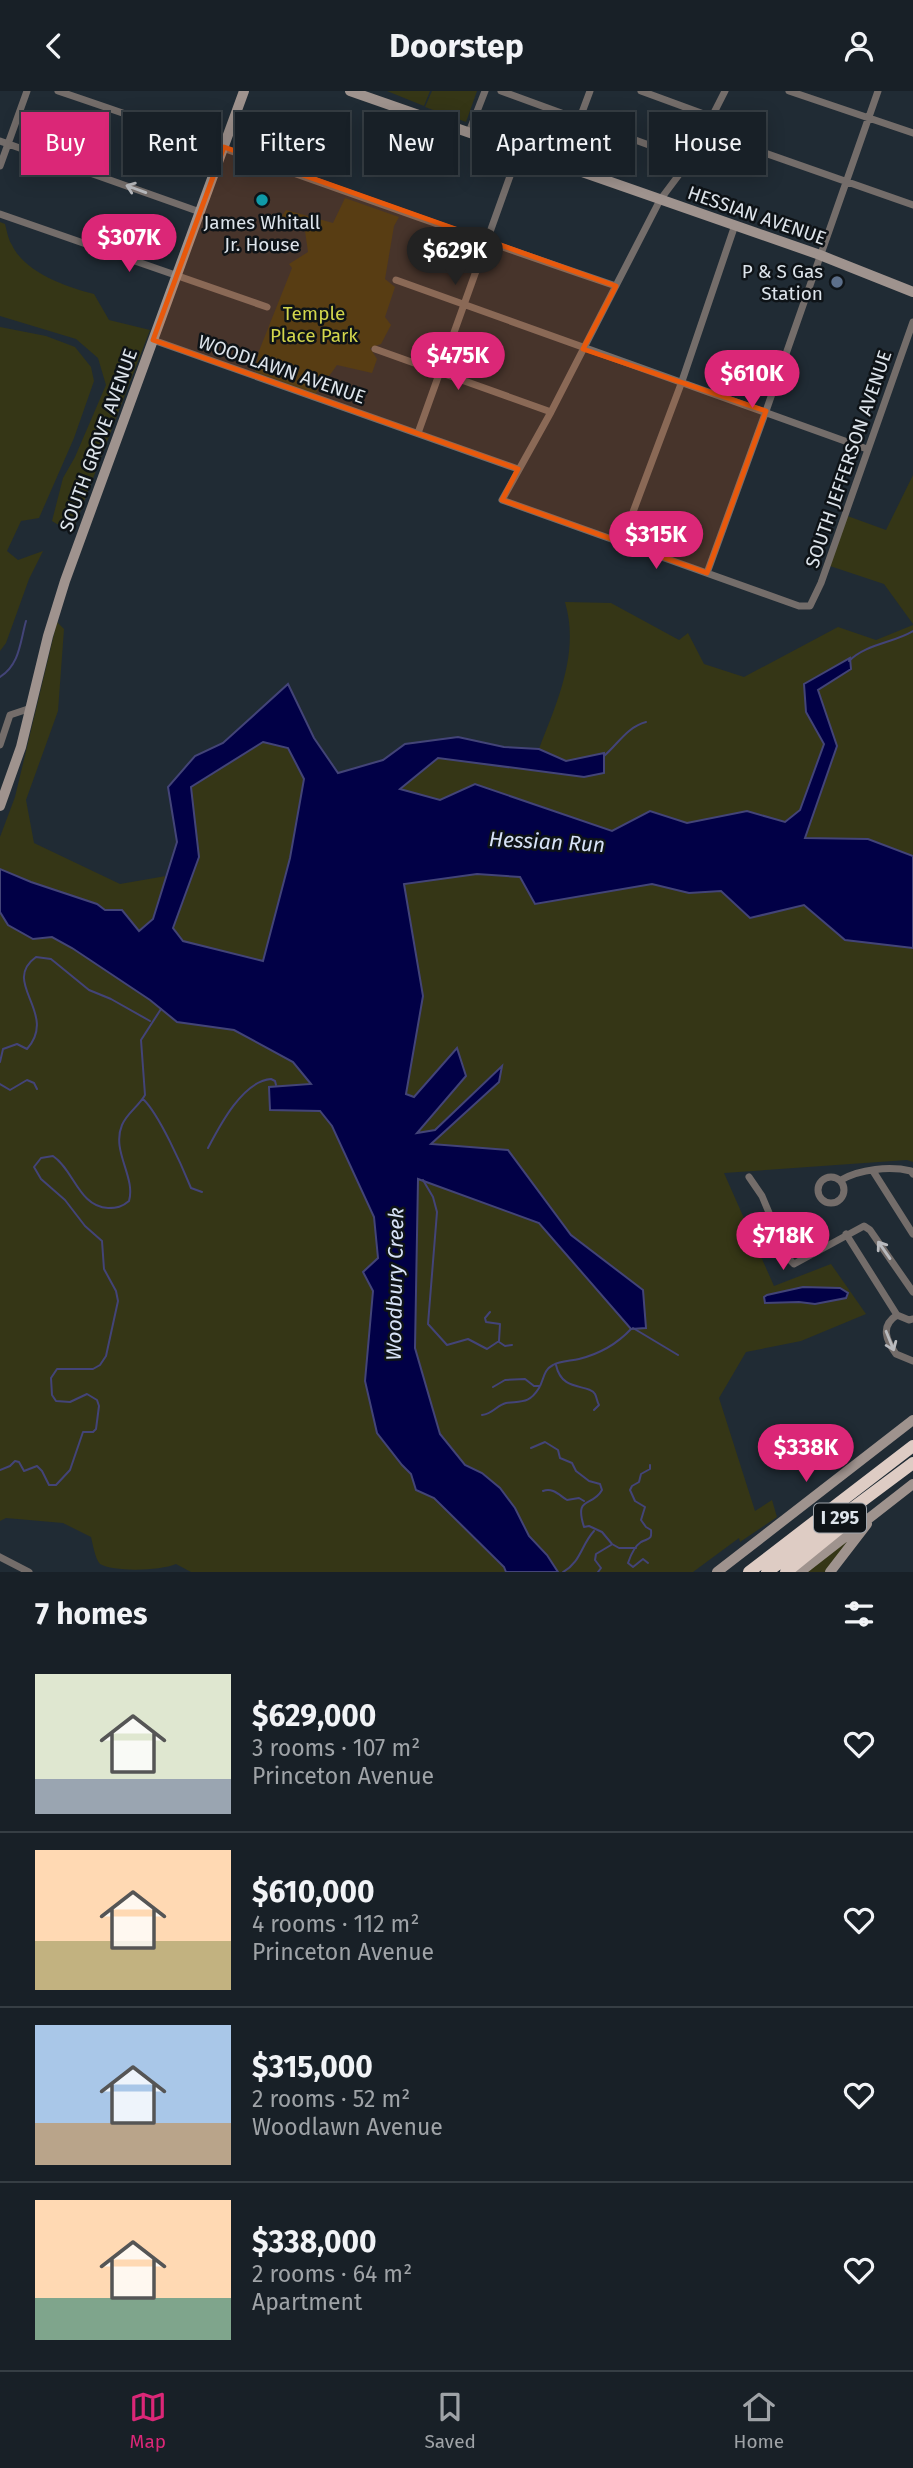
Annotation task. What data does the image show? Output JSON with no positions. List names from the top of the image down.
{
  "streets": {
    "highway": ["I 295"],
    "main road": ["HESSIAN AVENUE", "SOUTH GROVE AVENUE"],
    "street": ["WOODLAWN AVENUE", "SOUTH JEFFERSON AVENUE"]
  },
  "crossings": [
    ["WOODLAWN AVENUE", "SOUTH GROVE AVENUE"]
  ],
  "water": ["Hessian Run", "Woodbury Creek"],
  "parks": ["Temple Place Park"],
  "places": ["James Whitall Jr. House", "P & S Gas Station"],
  "page": {
    "header": "Doorstep",
    "chip": [
      "Buy",
      "Rent",
      "Filters",
      "New",
      "Apartment",
      "House"
    ],
    "price": [
      "$307K",
      "$629K",
      "$475K",
      "$610K",
      "$315K",
      "$718K",
      "$338K"
    ],
    "heading": "7 homes",
    "list": [
      {
        "name": "$629,000",
        "note": "3 rooms · 107 m² · Princeton Avenue"
      },
      {
        "name": "$610,000",
        "note": "4 rooms · 112 m² · Princeton Avenue"
      },
      {
        "name": "$315,000",
        "note": "2 rooms · 52 m² · Woodlawn Avenue"
      },
      {
        "name": "$338,000",
        "note": "2 rooms · 64 m² · Apartment"
      }
    ],
    "tabs": ["Map", "Saved", "Home"]
  }
}
